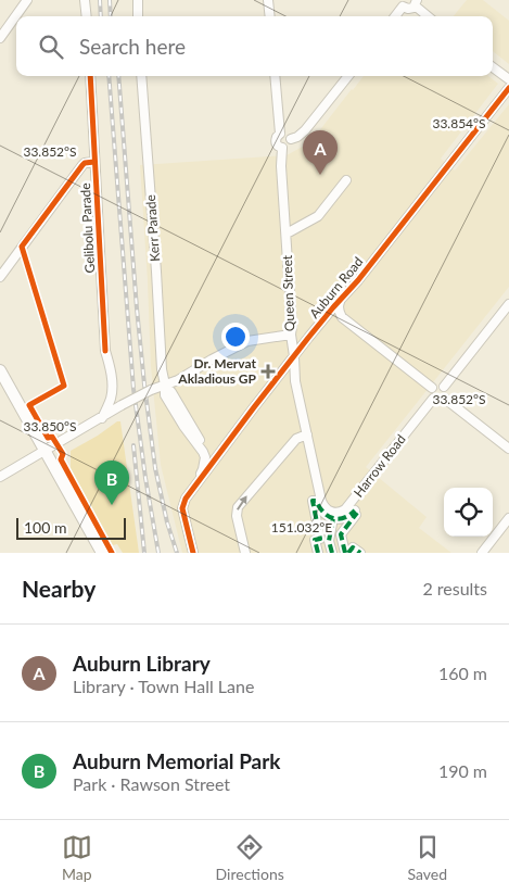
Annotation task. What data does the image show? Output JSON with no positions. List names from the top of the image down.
{
  "streets": {
    "street": [
      "Gelibolu Parade",
      "Kerr Parade",
      "Auburn Road",
      "Queen Street",
      "Harrow Road"
    ]
  },
  "crossings": [
    ["Kerr Parade", "Auburn Road"],
    ["Auburn Road", "Queen Street"],
    ["Queen Street", "Harrow Road"]
  ],
  "places": {
    "health": ["Dr. Mervat Akladious GP"]
  },
  "scale_bar": "100 m",
  "page": {
    "search": "Search here",
    "pins": ["A", "B"],
    "scale": "100 m",
    "heading": ["Nearby", "2 results"],
    "list": [
      {
        "mark": "A",
        "name": "Auburn Library",
        "note": "Library · Town Hall Lane",
        "value": "160 m"
      },
      {
        "mark": "B",
        "name": "Auburn Memorial Park",
        "note": "Park · Rawson Street",
        "value": "190 m"
      }
    ],
    "nav": ["Map", "Directions", "Saved"]
  },
  "coordinates": [
    "33.854°S",
    "33.852°S",
    "33.850°S",
    "151.032°E"
  ]
}
